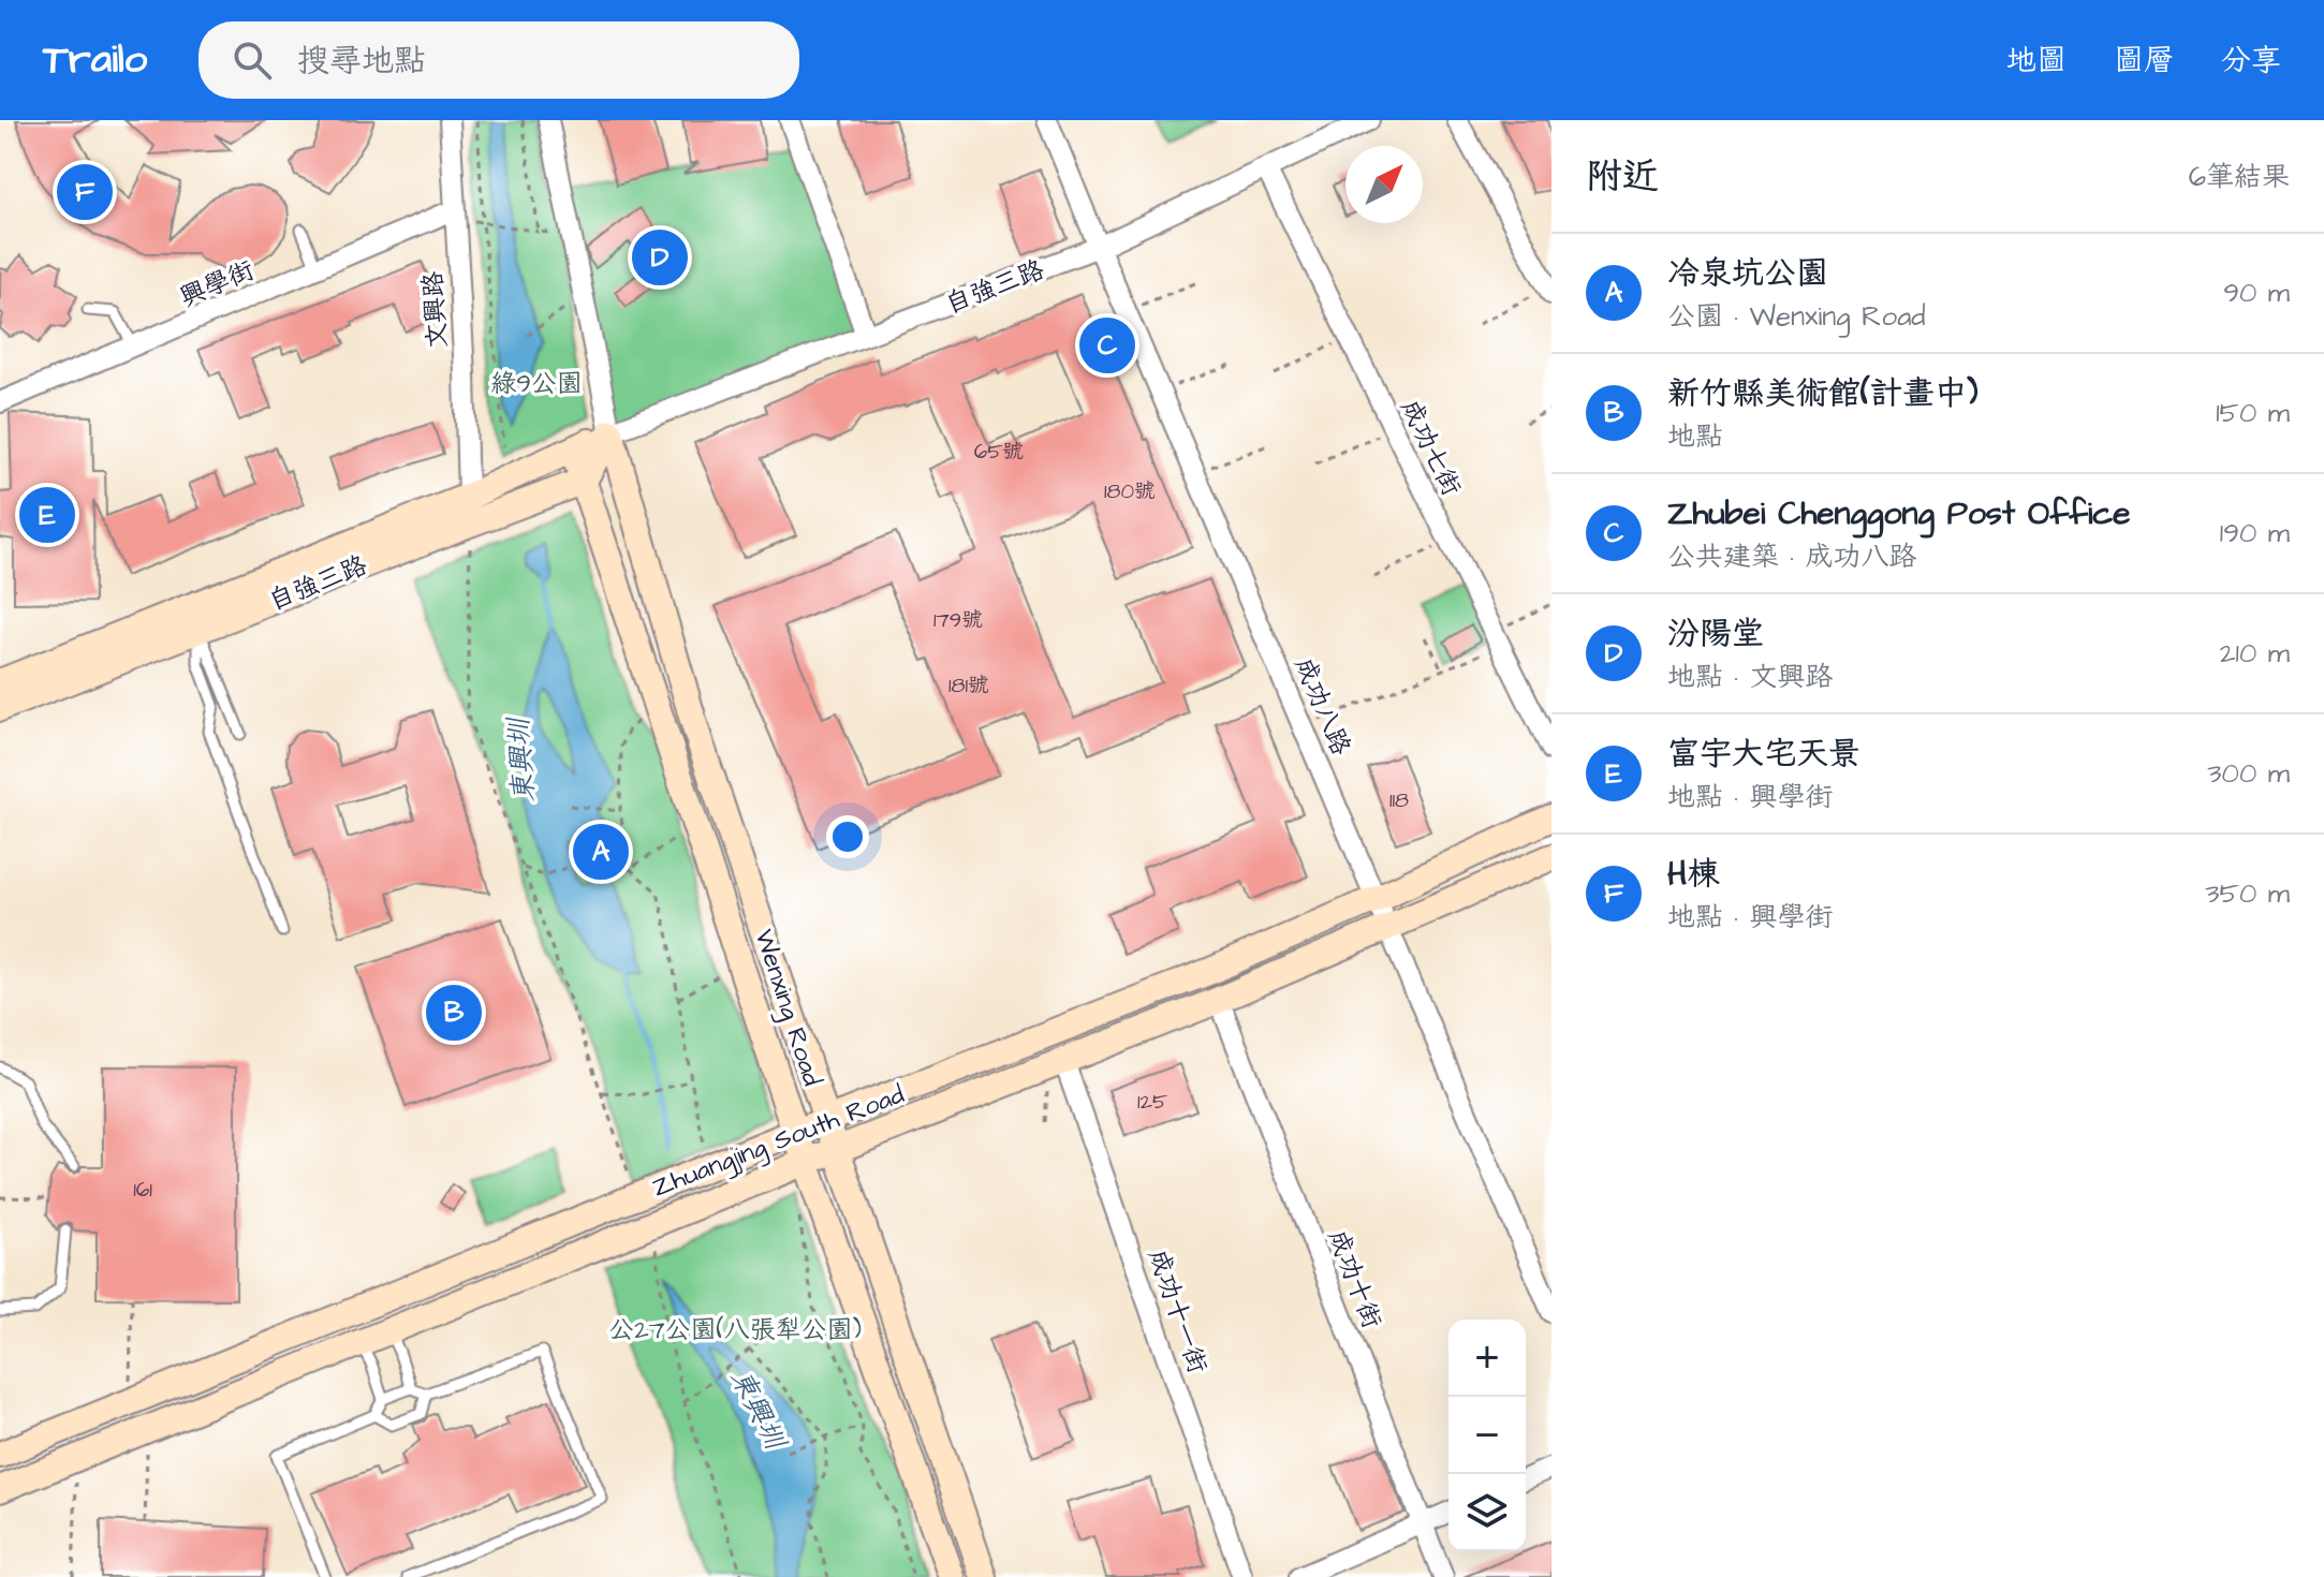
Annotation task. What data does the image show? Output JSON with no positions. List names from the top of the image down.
{
  "streets": {
    "street": [
      "興學街",
      "自強三路",
      "文興路",
      "成功七街",
      "成功八路",
      "Wenxing Road",
      "Zhuangjing South Road",
      "成功十街",
      "成功十一街"
    ]
  },
  "crossings": [
    ["興學街", "文興路"],
    ["自強三路", "文興路"],
    ["自強三路", "成功七街"],
    ["自強三路", "成功八路"],
    ["自強三路", "Wenxing Road"],
    ["成功八路", "Zhuangjing South Road"],
    ["Wenxing Road", "Zhuangjing South Road"],
    ["Zhuangjing South Road", "成功十街"],
    ["Zhuangjing South Road", "成功十一街"]
  ],
  "water": ["東興圳"],
  "parks": ["綠9公園", "公27公園(八張犁公園)"],
  "house_numbers": [
    "65號",
    "180號",
    "179號",
    "181號",
    "118",
    "125",
    "161"
  ],
  "north": "top right",
  "page": {
    "header": "Trailo",
    "search": "搜尋地點",
    "nav": ["地圖", "圖層", "分享"],
    "heading": ["附近", "6筆結果"],
    "pins": [
      "F",
      "D",
      "C",
      "E",
      "A",
      "B"
    ],
    "list": [
      {
        "mark": "A",
        "name": "冷泉坑公園",
        "note": "公園 · Wenxing Road",
        "value": "90 m"
      },
      {
        "mark": "B",
        "name": "新竹縣美術館(計畫中)",
        "note": "地點",
        "value": "150 m"
      },
      {
        "mark": "C",
        "name": "Zhubei Chenggong Post Office",
        "note": "公共建築 · 成功八路",
        "value": "190 m"
      },
      {
        "mark": "D",
        "name": "汾陽堂",
        "note": "地點 · 文興路",
        "value": "210 m"
      },
      {
        "mark": "E",
        "name": "富宇大宅天景",
        "note": "地點 · 興學街",
        "value": "300 m"
      },
      {
        "mark": "F",
        "name": "H棟",
        "note": "地點 · 興學街",
        "value": "350 m"
      }
    ],
    "map_buttons": ["+", "−"]
  }
}
